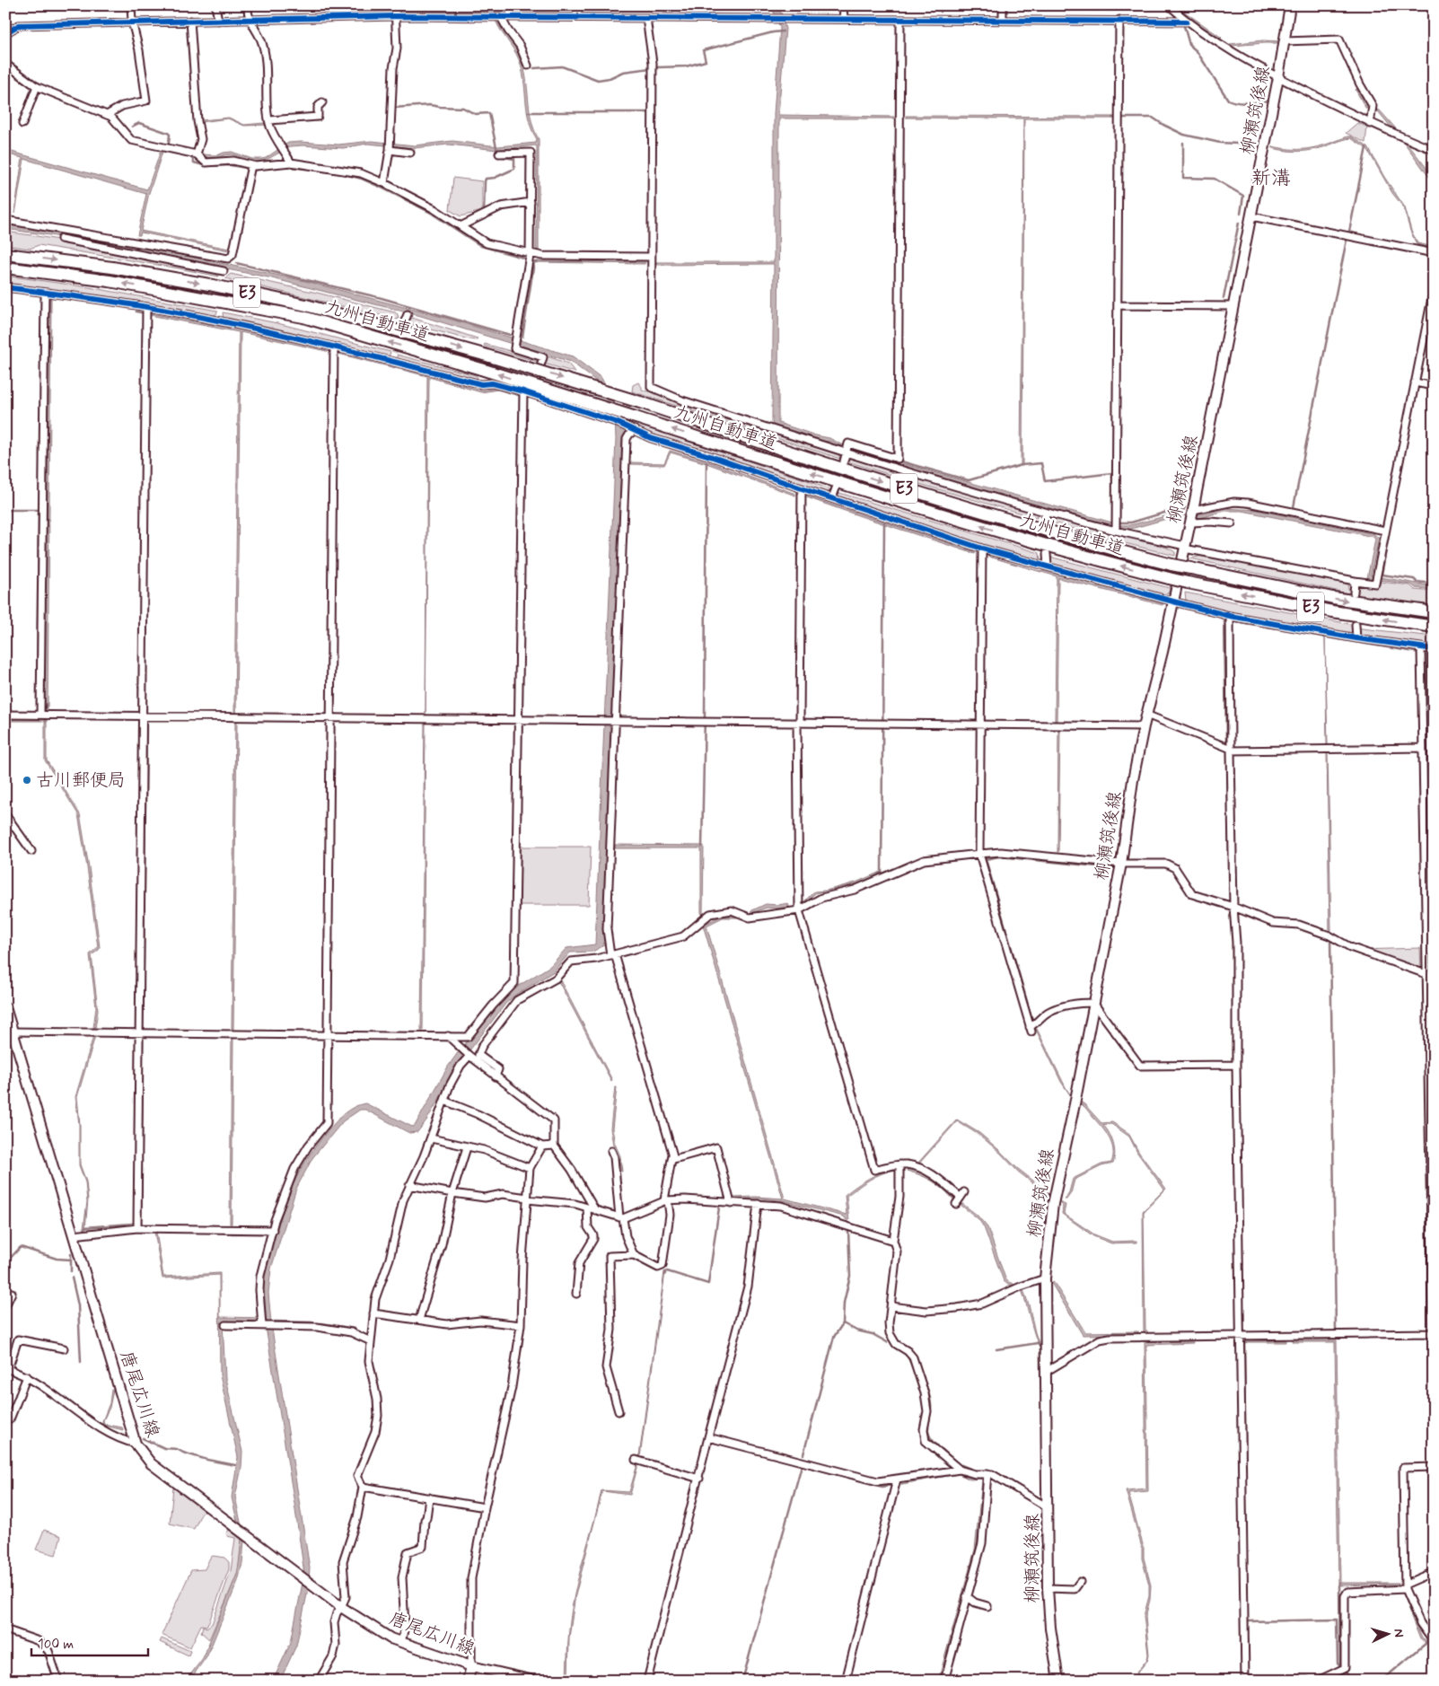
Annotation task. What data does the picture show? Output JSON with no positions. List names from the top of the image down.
{
  "streets": {
    "highway": ["E3", "九州自動車道"],
    "main road": ["柳瀬筑後線", "唐尾広川線"]
  },
  "districts": ["新溝"],
  "places": ["古川郵便局"],
  "scale_bar": "100 m",
  "north": "right"
}
